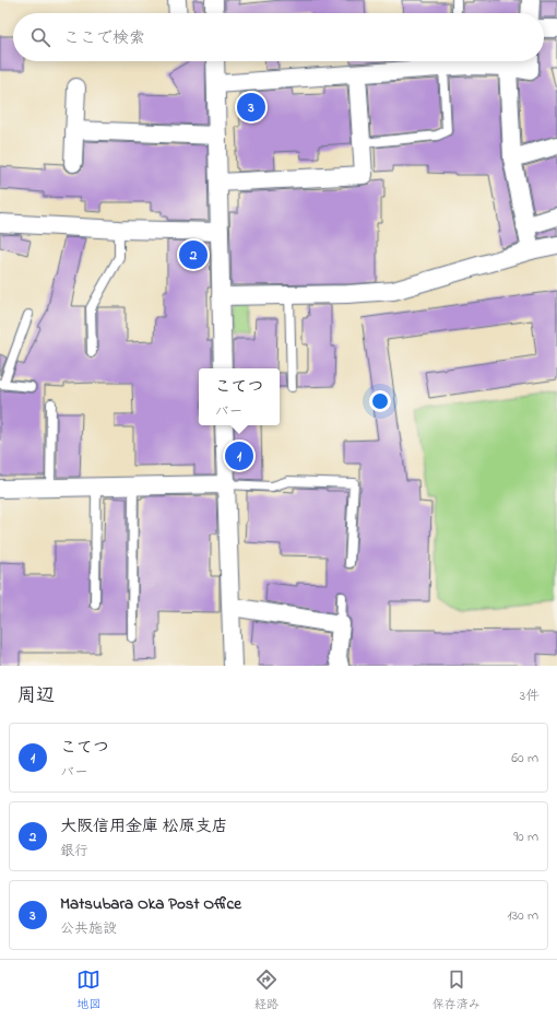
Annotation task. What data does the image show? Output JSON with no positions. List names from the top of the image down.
{
  "page": {
    "search": "ここで検索",
    "pins": ["3", "2", "1"],
    "popup": ["こてつ", "バー"],
    "heading": ["周辺", "3件"],
    "list": [
      {
        "mark": "1",
        "name": "こてつ",
        "note": "バー",
        "value": "60 m"
      },
      {
        "mark": "2",
        "name": "大阪信用金庫 松原支店",
        "note": "銀行",
        "value": "90 m"
      },
      {
        "mark": "3",
        "name": "Matsubara Oka Post Office",
        "note": "公共施設",
        "value": "130 m"
      }
    ],
    "nav": ["地図", "経路", "保存済み"]
  }
}
